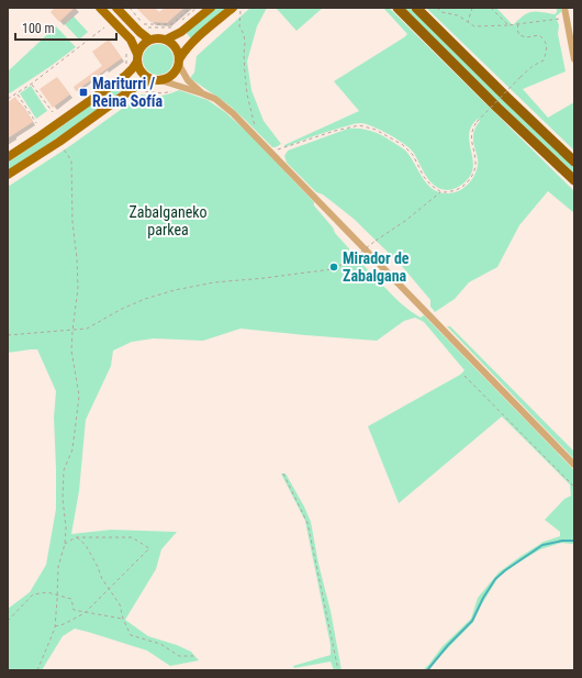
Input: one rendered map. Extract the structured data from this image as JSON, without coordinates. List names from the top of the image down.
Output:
{
  "parks": ["Zabalganeko parkea"],
  "places": {
    "transit": ["Mariturri / Reina Sofía"],
    "other": ["Mirador de Zabalgana"]
  },
  "scale_bar": "100 m"
}
